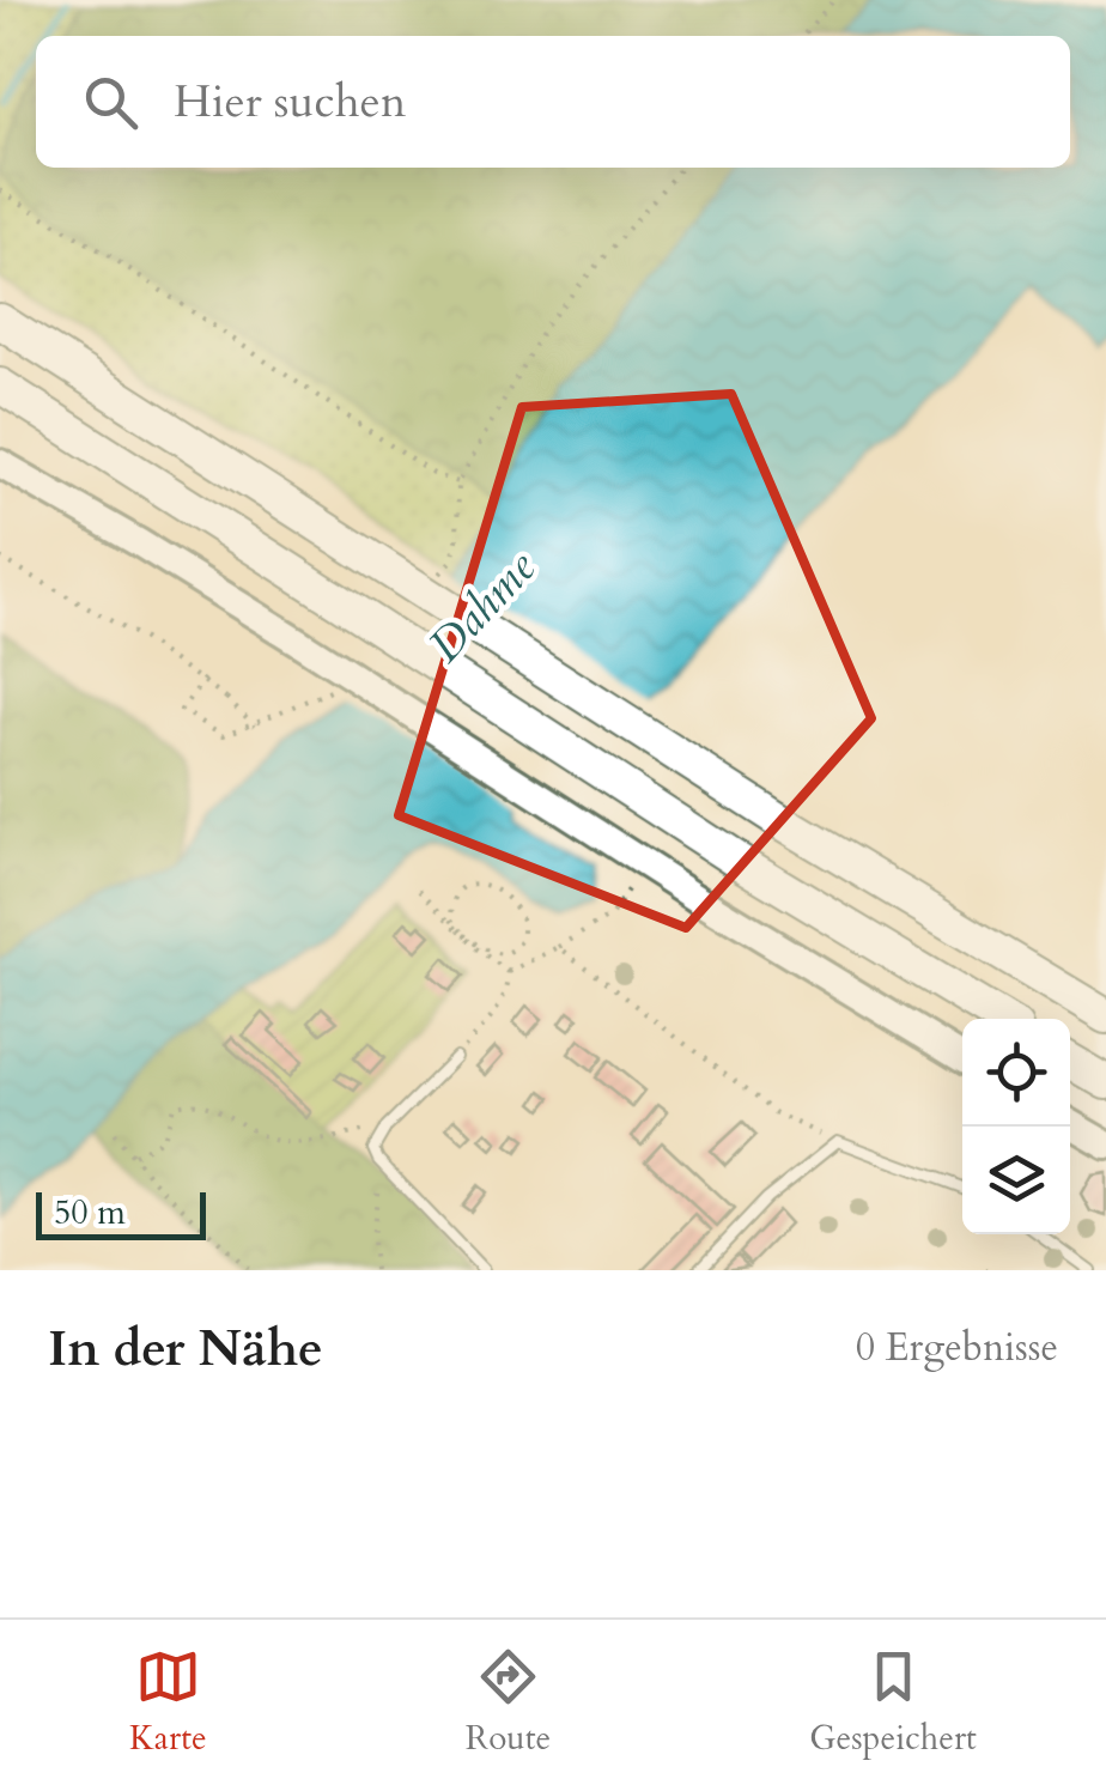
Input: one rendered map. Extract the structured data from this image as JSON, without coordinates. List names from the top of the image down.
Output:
{
  "water": ["Dahme"],
  "scale_bar": "50 m",
  "page": {
    "search": "Hier suchen",
    "scale": "50 m",
    "heading": ["In der Nähe", "0 Ergebnisse"],
    "nav": ["Karte", "Route", "Gespeichert"]
  }
}
